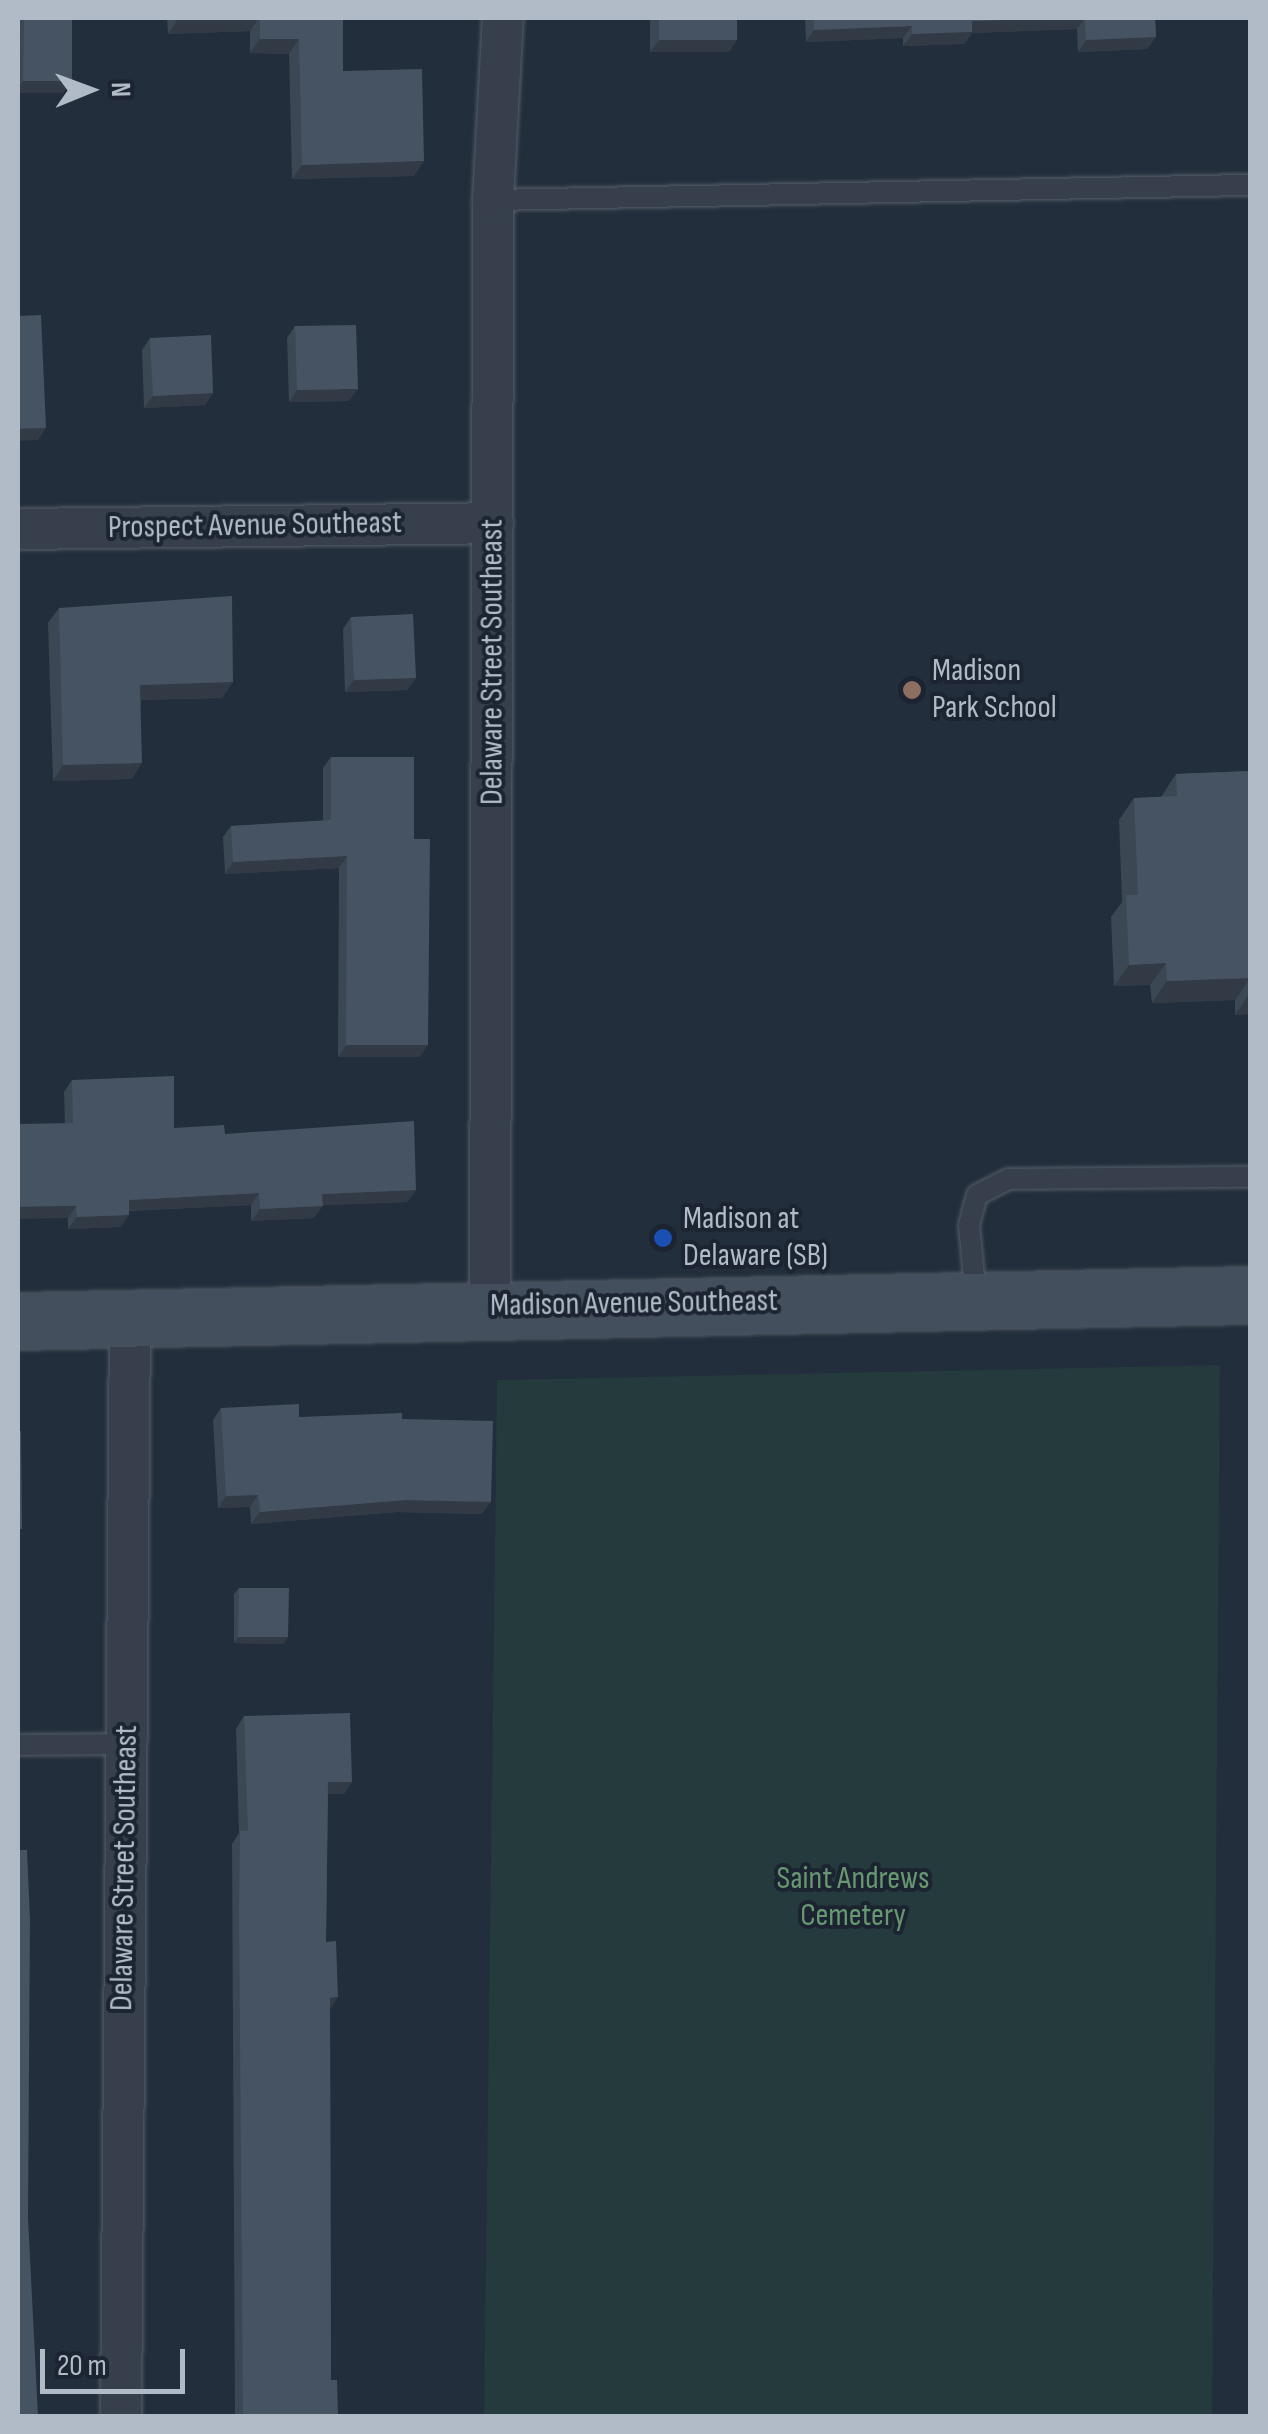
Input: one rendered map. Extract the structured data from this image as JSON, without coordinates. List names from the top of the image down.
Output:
{
  "streets": {
    "street": ["Prospect Avenue Southeast", "Delaware Street Southeast", "Madison Avenue Southeast"]
  },
  "crossings": [
    ["Prospect Avenue Southeast", "Delaware Street Southeast"],
    ["Delaware Street Southeast", "Madison Avenue Southeast"]
  ],
  "parks": ["Saint Andrews Cemetery"],
  "places": ["Madison Park School", "Madison at Delaware (SB)"],
  "scale_bar": "20 m",
  "north": "right"
}
